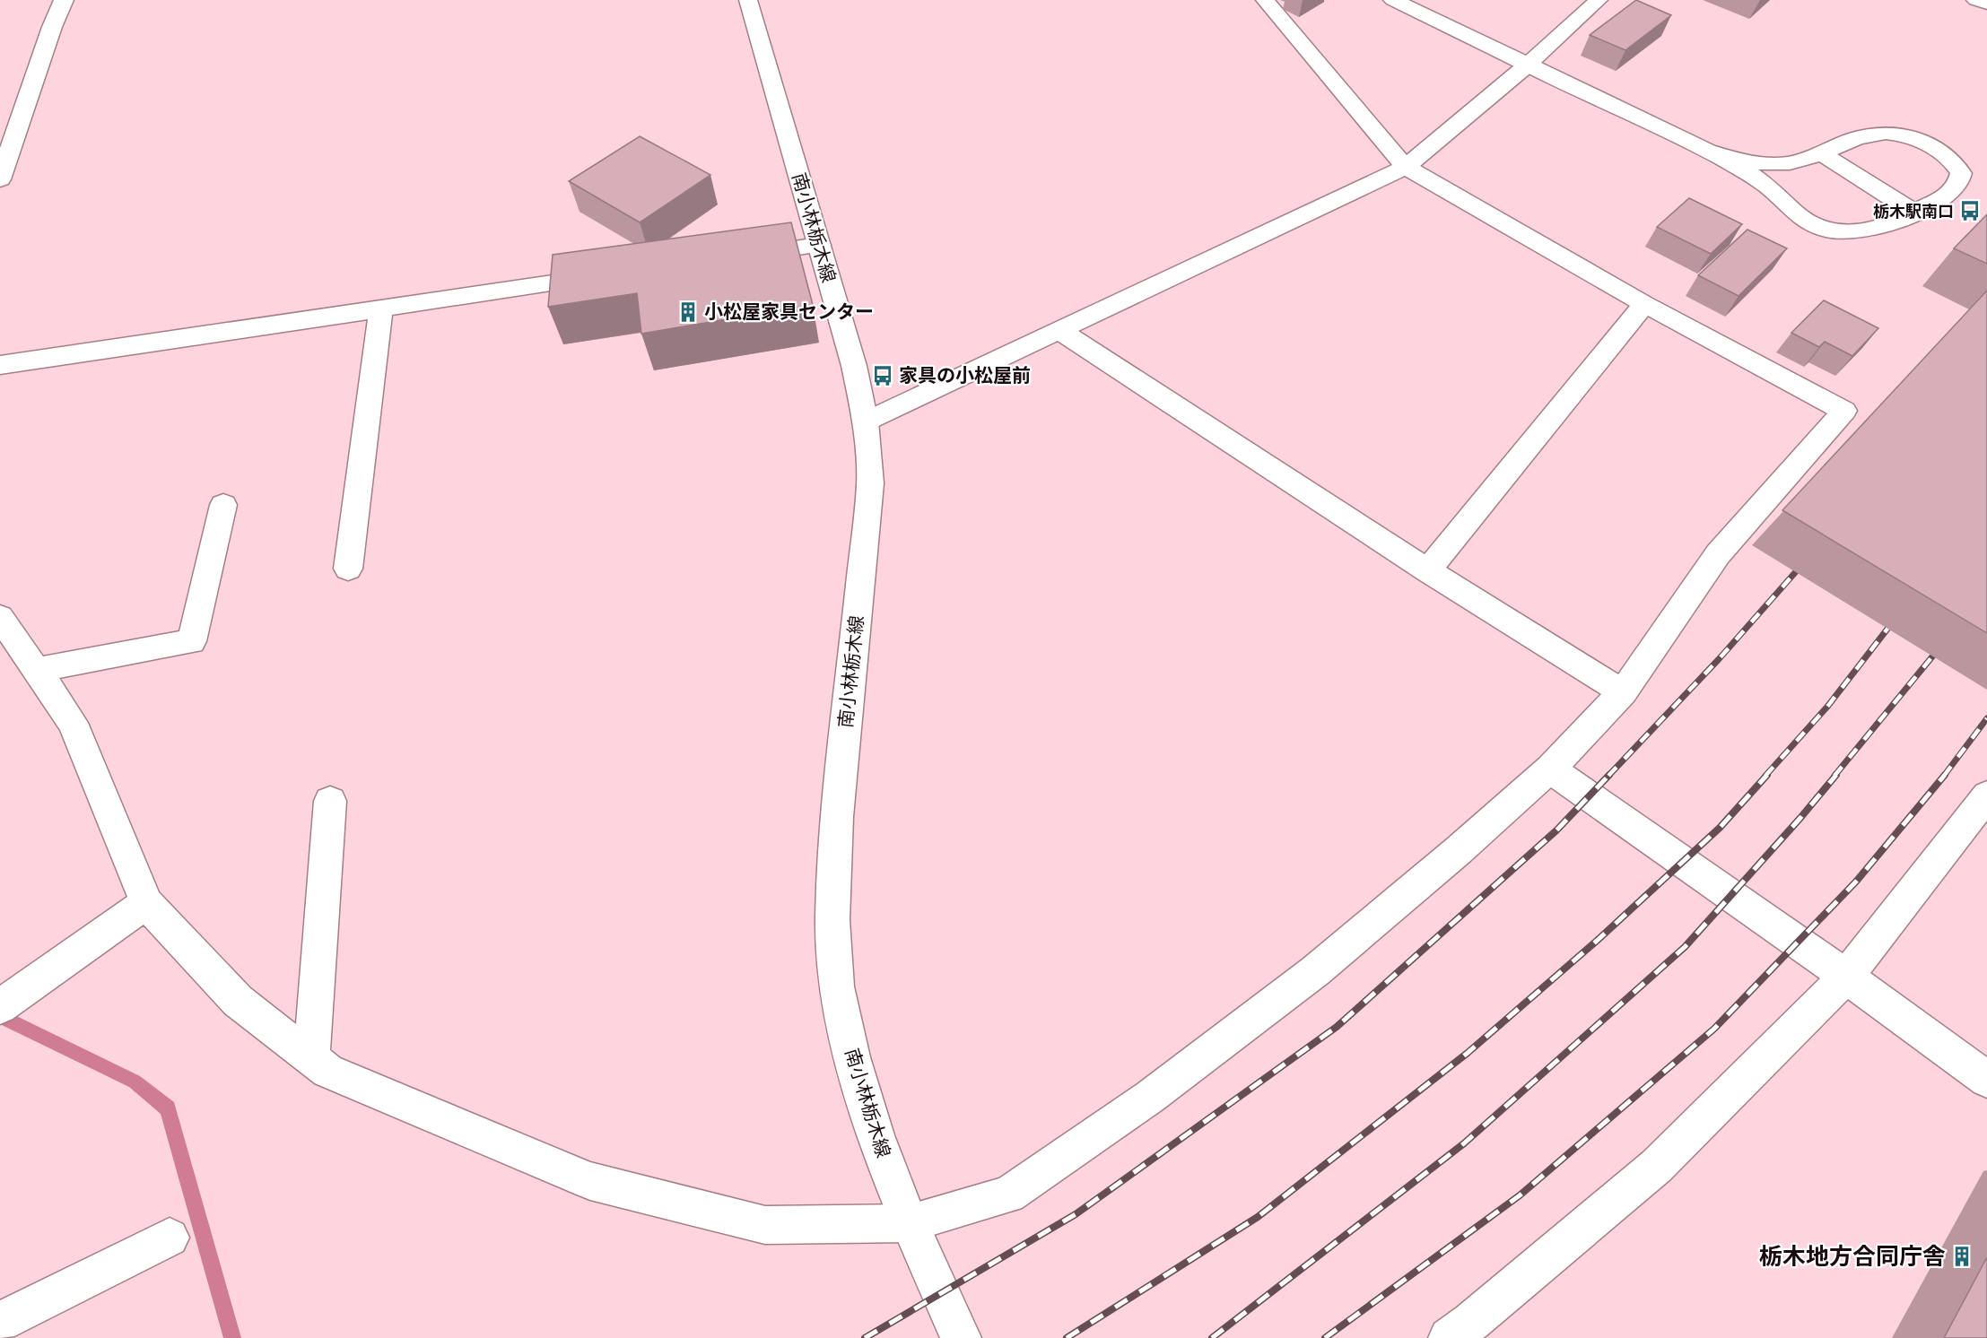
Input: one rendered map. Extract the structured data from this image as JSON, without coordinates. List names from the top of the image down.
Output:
{
  "streets": {
    "street": ["南小林栃木線"]
  },
  "places": {
    "bus stop": ["栃木駅南口", "家具の小松屋前"],
    "building": ["小松屋家具センター", "栃木地方合同庁舎"]
  }
}
